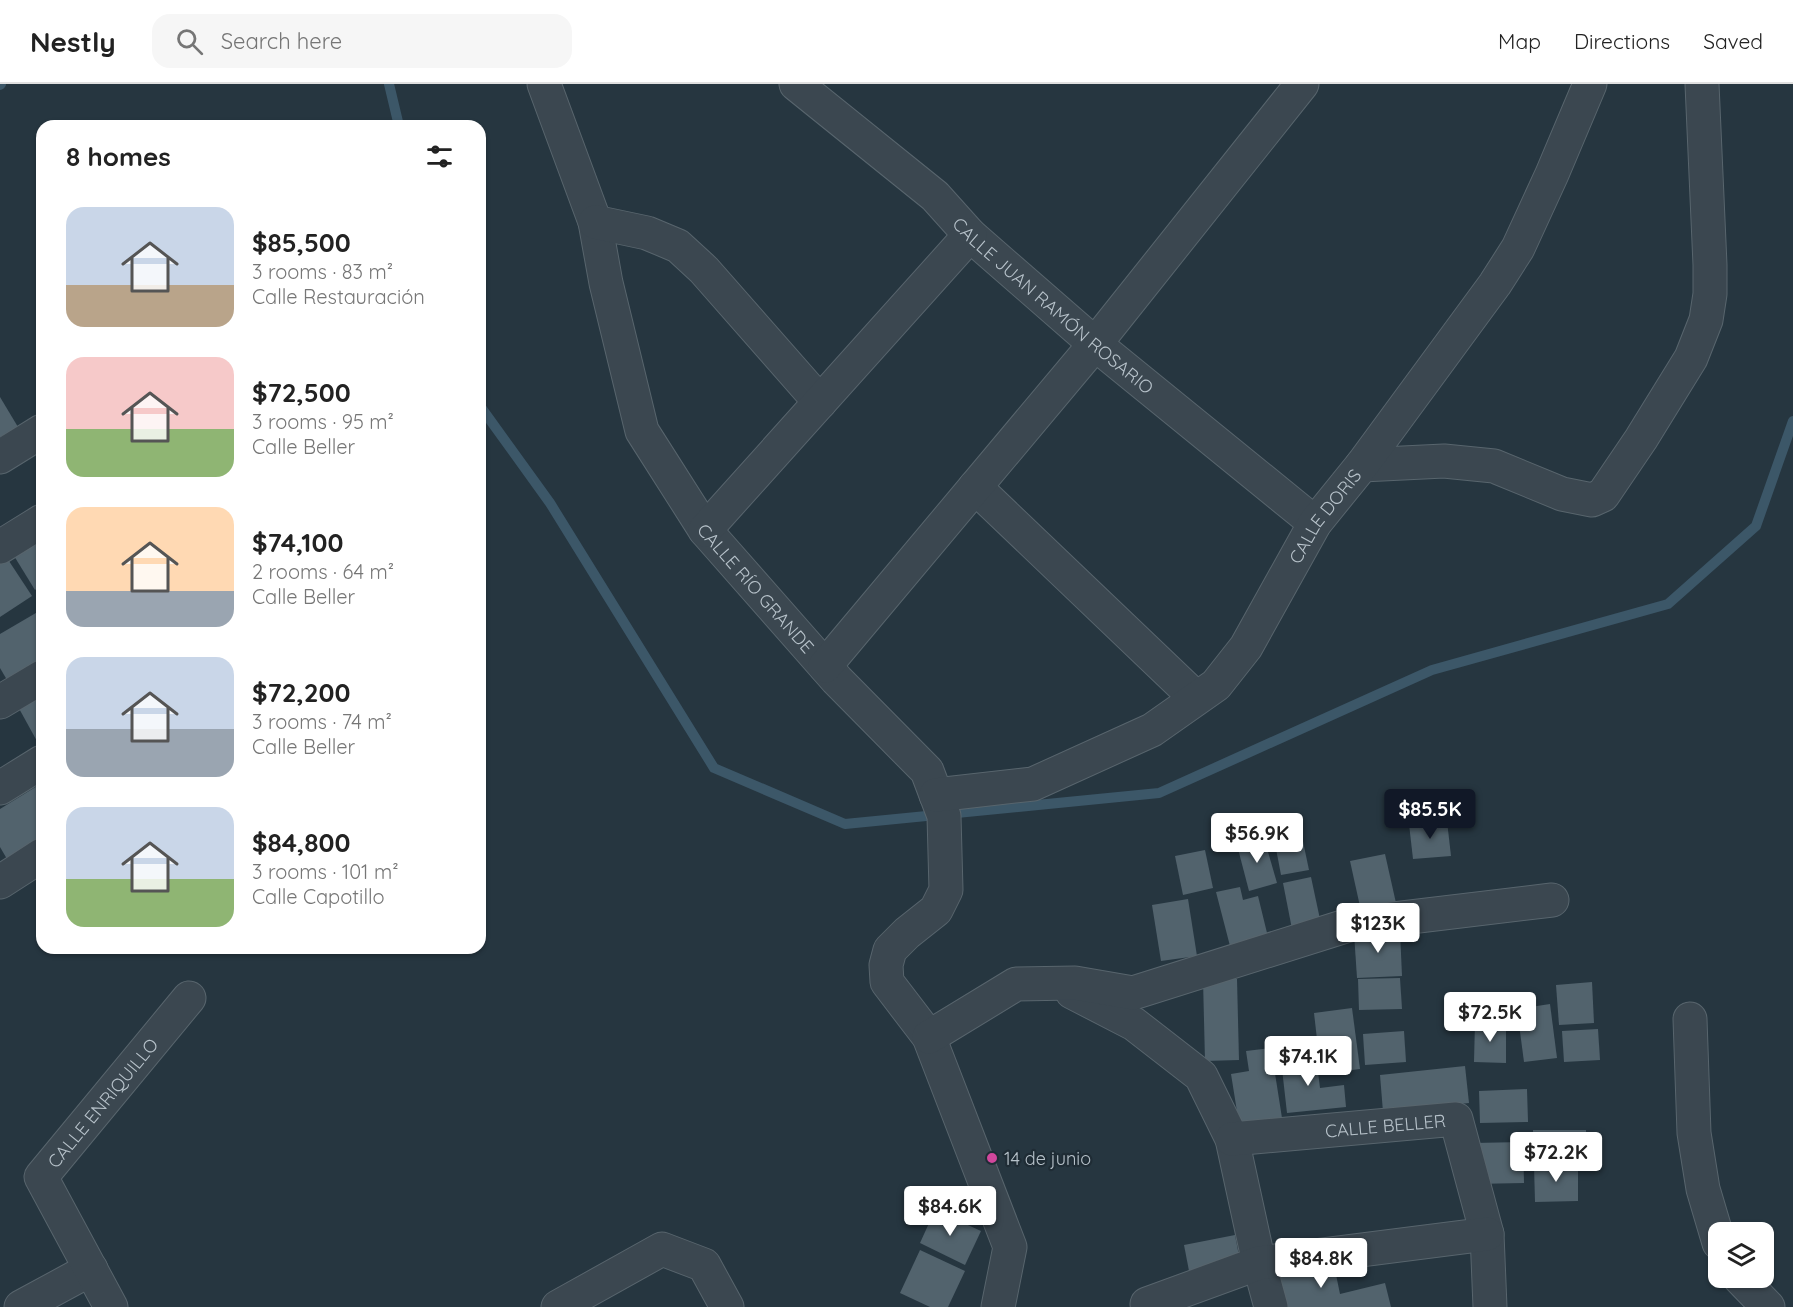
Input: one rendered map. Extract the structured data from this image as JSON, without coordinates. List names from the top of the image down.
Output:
{
  "streets": {
    "street": [
      "CALLE JUAN RAMÓN ROSARIO",
      "CALLE DORIS",
      "CALLE RÍO GRANDE",
      "CALLE ENRIQUILLO",
      "CALLE BELLER"
    ]
  },
  "crossings": [
    ["CALLE JUAN RAMÓN ROSARIO", "CALLE DORIS"],
    ["CALLE DORIS", "CALLE RÍO GRANDE"]
  ],
  "places": ["14 de junio"],
  "page": {
    "header": "Nestly",
    "search": "Search here",
    "nav": ["Map", "Directions", "Saved"],
    "heading": "8 homes",
    "list": [
      {
        "name": "$85,500",
        "note": "3 rooms · 83 m² · Calle Restauración"
      },
      {
        "name": "$72,500",
        "note": "3 rooms · 95 m² · Calle Beller"
      },
      {
        "name": "$74,100",
        "note": "2 rooms · 64 m² · Calle Beller"
      },
      {
        "name": "$72,200",
        "note": "3 rooms · 74 m² · Calle Beller"
      },
      {
        "name": "$84,800",
        "note": "3 rooms · 101 m² · Calle Capotillo"
      }
    ],
    "price": [
      "$85.5K",
      "$56.9K",
      "$123K",
      "$72.5K",
      "$74.1K",
      "$72.2K",
      "$84.6K",
      "$84.8K"
    ]
  }
}
